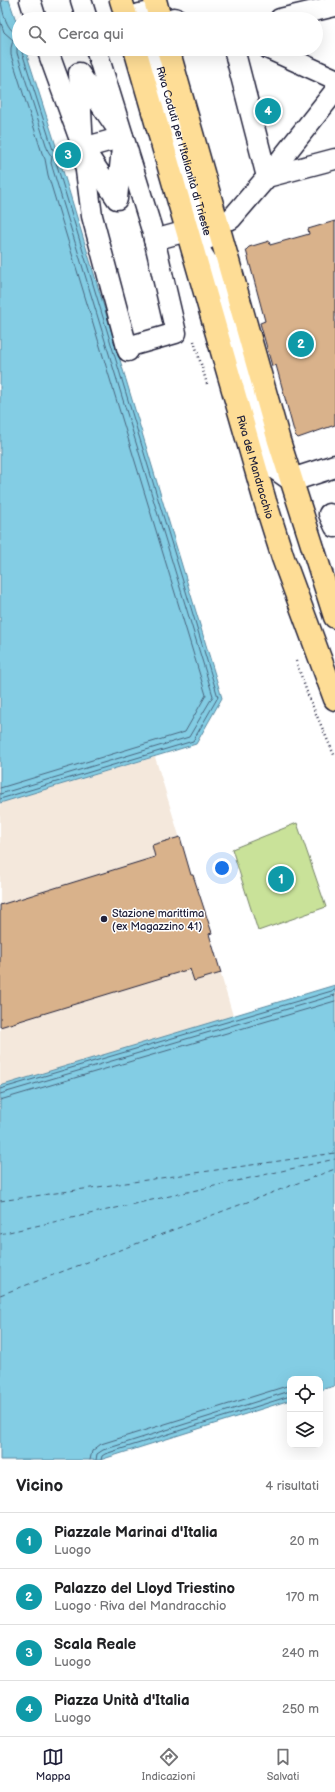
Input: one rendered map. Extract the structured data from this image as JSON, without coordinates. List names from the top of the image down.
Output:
{
  "streets": {
    "main road": ["Riva Caduti per l'Italianità di Trieste", "Riva del Mandracchio"]
  },
  "crossings": [
    ["Riva Caduti per l'Italianità di Trieste", "Riva del Mandracchio"]
  ],
  "places": ["Stazione marittima (ex Magazzino 41)"],
  "page": {
    "search": "Cerca qui",
    "pins": [
      "4",
      "3",
      "2",
      "1"
    ],
    "heading": ["Vicino", "4 risultati"],
    "list": [
      {
        "mark": "1",
        "name": "Piazzale Marinai d'Italia",
        "note": "Luogo",
        "value": "20 m"
      },
      {
        "mark": "2",
        "name": "Palazzo del Lloyd Triestino",
        "note": "Luogo · Riva del Mandracchio",
        "value": "170 m"
      },
      {
        "mark": "3",
        "name": "Scala Reale",
        "note": "Luogo",
        "value": "240 m"
      },
      {
        "mark": "4",
        "name": "Piazza Unità d'Italia",
        "note": "Luogo",
        "value": "250 m"
      }
    ],
    "nav": ["Mappa", "Indicazioni", "Salvati"]
  }
}
